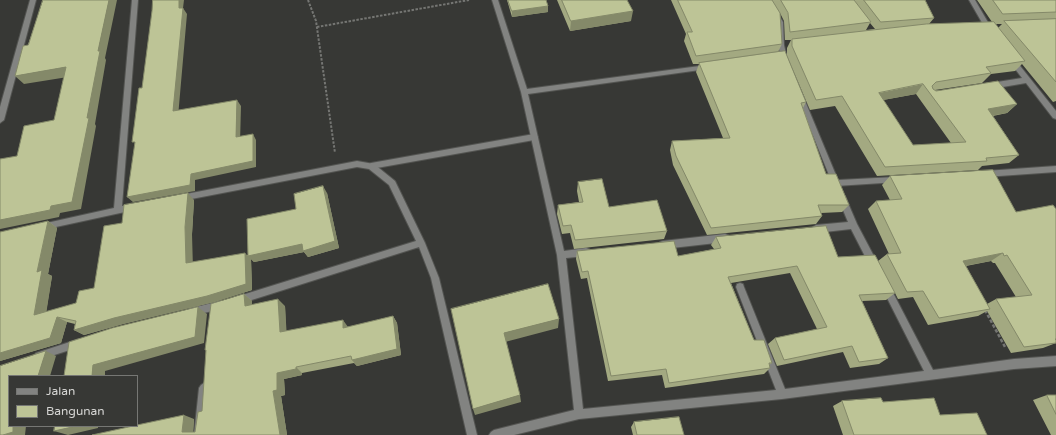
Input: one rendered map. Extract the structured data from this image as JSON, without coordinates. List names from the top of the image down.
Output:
{
  "legend": ["Jalan", "Bangunan"]
}
